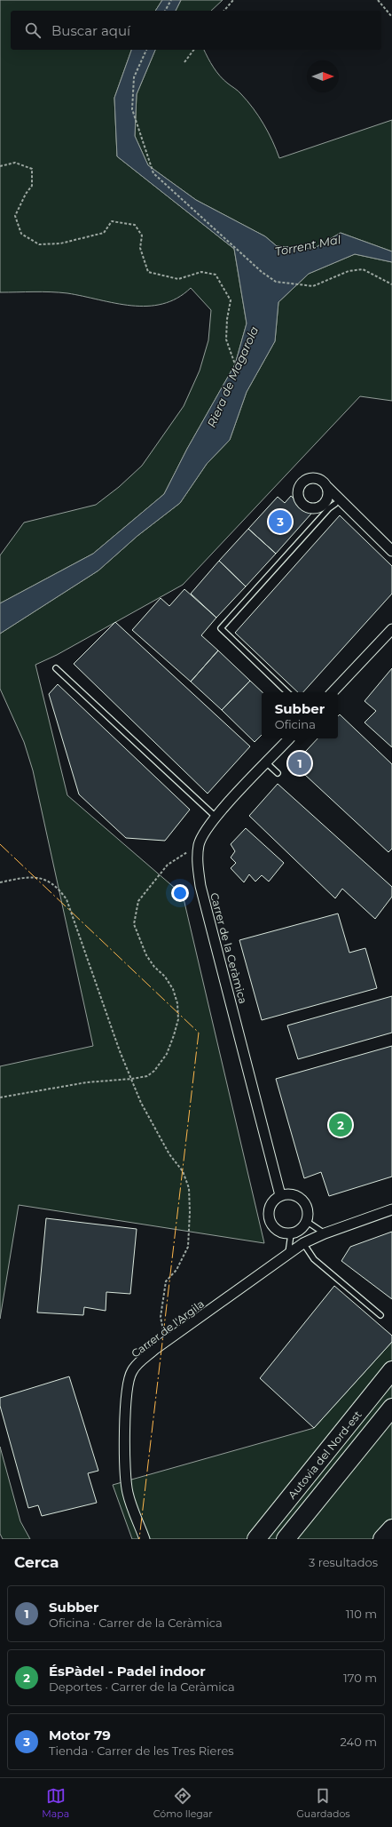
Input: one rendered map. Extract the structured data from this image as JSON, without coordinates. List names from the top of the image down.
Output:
{
  "streets": {
    "highway": ["Autovia del Nord-est"],
    "street": ["Carrer de la Ceràmica", "Carrer de l'Argila"]
  },
  "water": ["Torrent Mal", "Riera de Magarola"],
  "north": "right",
  "page": {
    "search": "Buscar aquí",
    "pins": ["3", "1", "2"],
    "popup": ["Subber", "Oficina"],
    "heading": ["Cerca", "3 resultados"],
    "list": [
      {
        "mark": "1",
        "name": "Subber",
        "note": "Oficina · Carrer de la Ceràmica",
        "value": "110 m"
      },
      {
        "mark": "2",
        "name": "ÉsPàdel - Padel indoor",
        "note": "Deportes · Carrer de la Ceràmica",
        "value": "170 m"
      },
      {
        "mark": "3",
        "name": "Motor 79",
        "note": "Tienda · Carrer de les Tres Rieres",
        "value": "240 m"
      }
    ],
    "nav": ["Mapa", "Cómo llegar", "Guardados"]
  }
}
